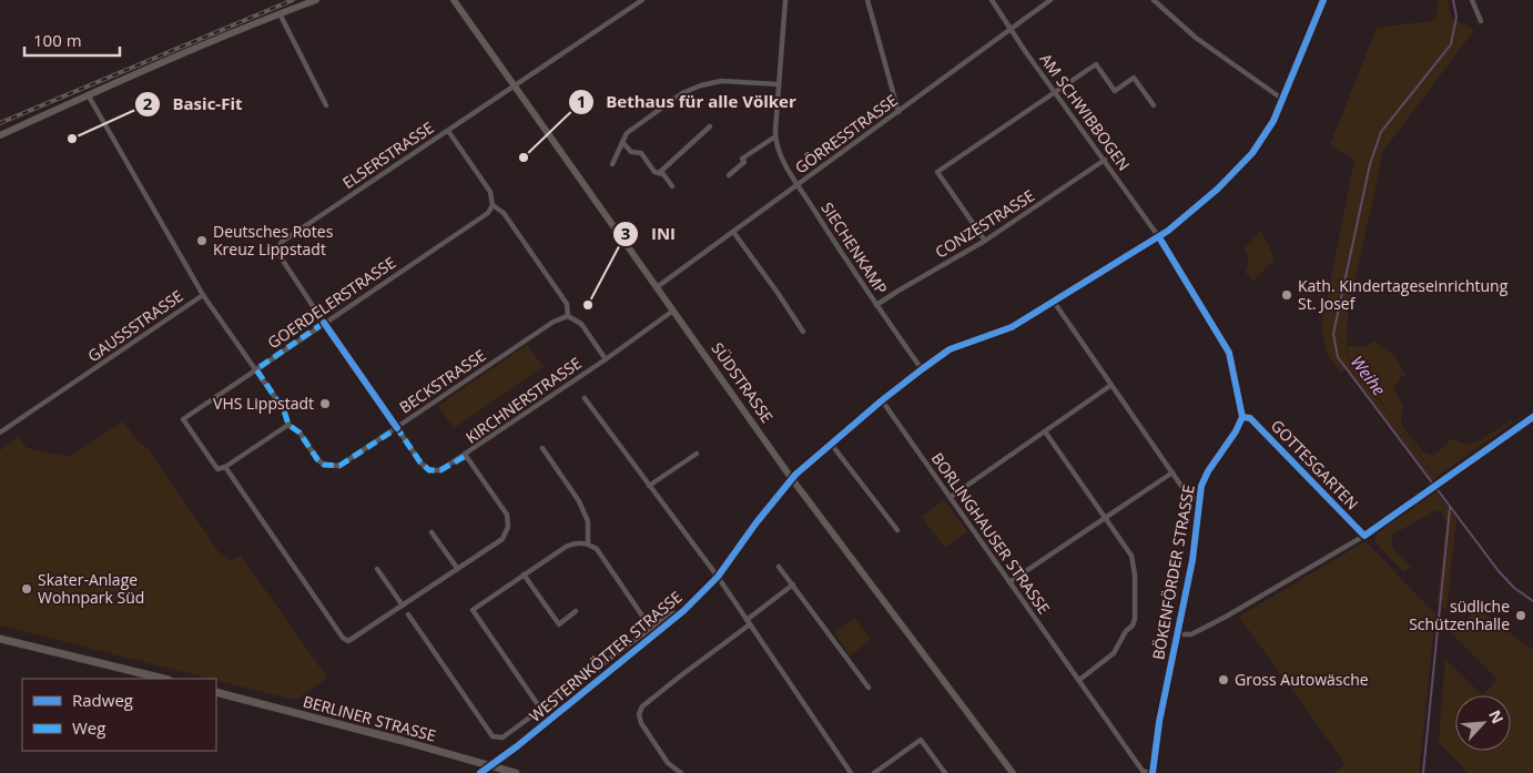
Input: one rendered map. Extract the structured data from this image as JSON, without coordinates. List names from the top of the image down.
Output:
{
  "streets": {
    "main road": ["SÜDSTRASSE", "BERLINER STRASSE"],
    "street": [
      "AM SCHWIBBOGEN",
      "GÖRRESSTRASSE",
      "ELSERSTRASSE",
      "CONZESTRASSE",
      "SIECHENKAMP",
      "GOERDELERSTRASSE",
      "GAUSSSTRASSE",
      "BECKSTRASSE",
      "KIRCHNERSTRASSE",
      "GOTTESGARTEN",
      "BORLINGHAUSER STRASSE",
      "BÖKENFÖRDER STRASSE",
      "WESTERNKÖTTER STRASSE"
    ]
  },
  "crossings": [
    ["AM SCHWIBBOGEN", "GÖRRESSTRASSE"],
    ["AM SCHWIBBOGEN", "CONZESTRASSE"],
    ["AM SCHWIBBOGEN", "WESTERNKÖTTER STRASSE"],
    ["GÖRRESSTRASSE", "SIECHENKAMP"],
    ["GÖRRESSTRASSE", "SÜDSTRASSE"],
    ["ELSERSTRASSE", "GOERDELERSTRASSE"],
    ["ELSERSTRASSE", "SÜDSTRASSE"],
    ["CONZESTRASSE", "SIECHENKAMP"],
    ["SIECHENKAMP", "WESTERNKÖTTER STRASSE"],
    ["BECKSTRASSE", "KIRCHNERSTRASSE"],
    ["SÜDSTRASSE", "KIRCHNERSTRASSE"],
    ["SÜDSTRASSE", "WESTERNKÖTTER STRASSE"],
    ["GOTTESGARTEN", "BÖKENFÖRDER STRASSE"],
    ["BORLINGHAUSER STRASSE", "BÖKENFÖRDER STRASSE"],
    ["BORLINGHAUSER STRASSE", "WESTERNKÖTTER STRASSE"]
  ],
  "water": ["Weihe"],
  "places": [
    "Basic-Fit",
    "Bethaus für alle Völker",
    "Deutsches Rotes Kreuz Lippstadt",
    "Kath. Kindertageseinrichtung St. Josef",
    "INI",
    "VHS Lippstadt",
    "Skater-Anlage Wohnpark Süd",
    "südliche Schützenhalle",
    "Gross Autowäsche"
  ],
  "legend": ["Radweg", "Weg"],
  "scale_bar": "100 m",
  "north": "top right"
}
